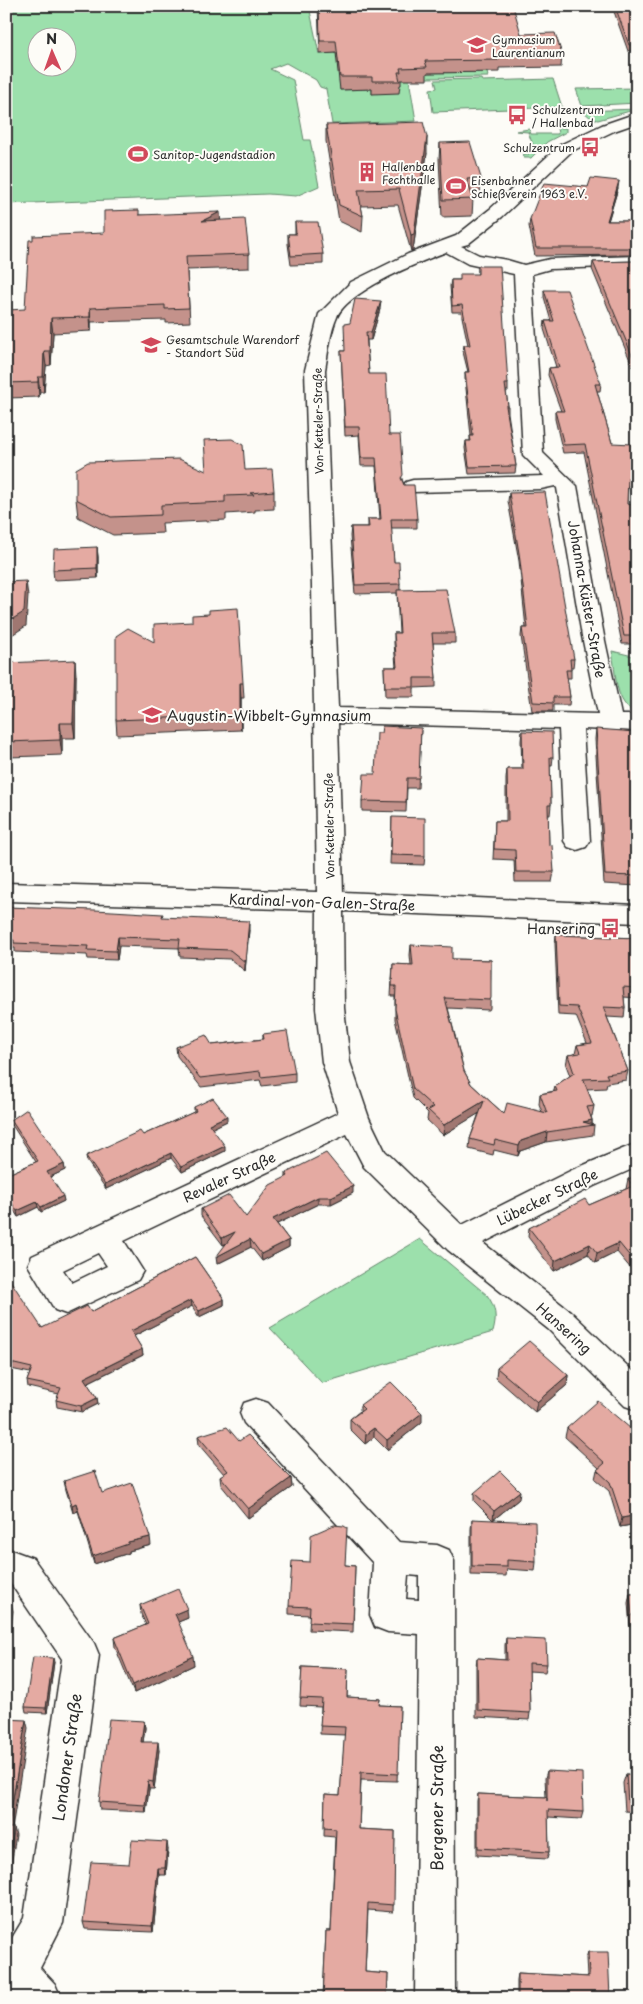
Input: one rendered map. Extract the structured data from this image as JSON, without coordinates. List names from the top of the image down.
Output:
{
  "streets": {
    "street": [
      "Von-Ketteler-Straße",
      "Johanna-Küster-Straße",
      "Kardinal-von-Galen-Straße",
      "Revaler Straße",
      "Lübecker Straße",
      "Hansering",
      "Londoner Straße",
      "Bergener Straße"
    ]
  },
  "crossings": [
    ["Von-Ketteler-Straße", "Kardinal-von-Galen-Straße"],
    ["Von-Ketteler-Straße", "Hansering"],
    ["Kardinal-von-Galen-Straße", "Hansering"],
    ["Revaler Straße", "Hansering"],
    ["Lübecker Straße", "Hansering"]
  ],
  "places": {
    "school or university": ["Gymnasium Laurentianum", "Gesamtschule Warendorf - Standort Süd", "Augustin-Wibbelt-Gymnasium"],
    "bus stop": ["Schulzentrum / Hallenbad", "Schulzentrum", "Hansering"],
    "sports": ["Sanitop-Jugendstadion", "Eisenbahner Schießverein 1963 e.V."],
    "building": ["Hallenbad Fechthalle"]
  },
  "north": "top"
}
